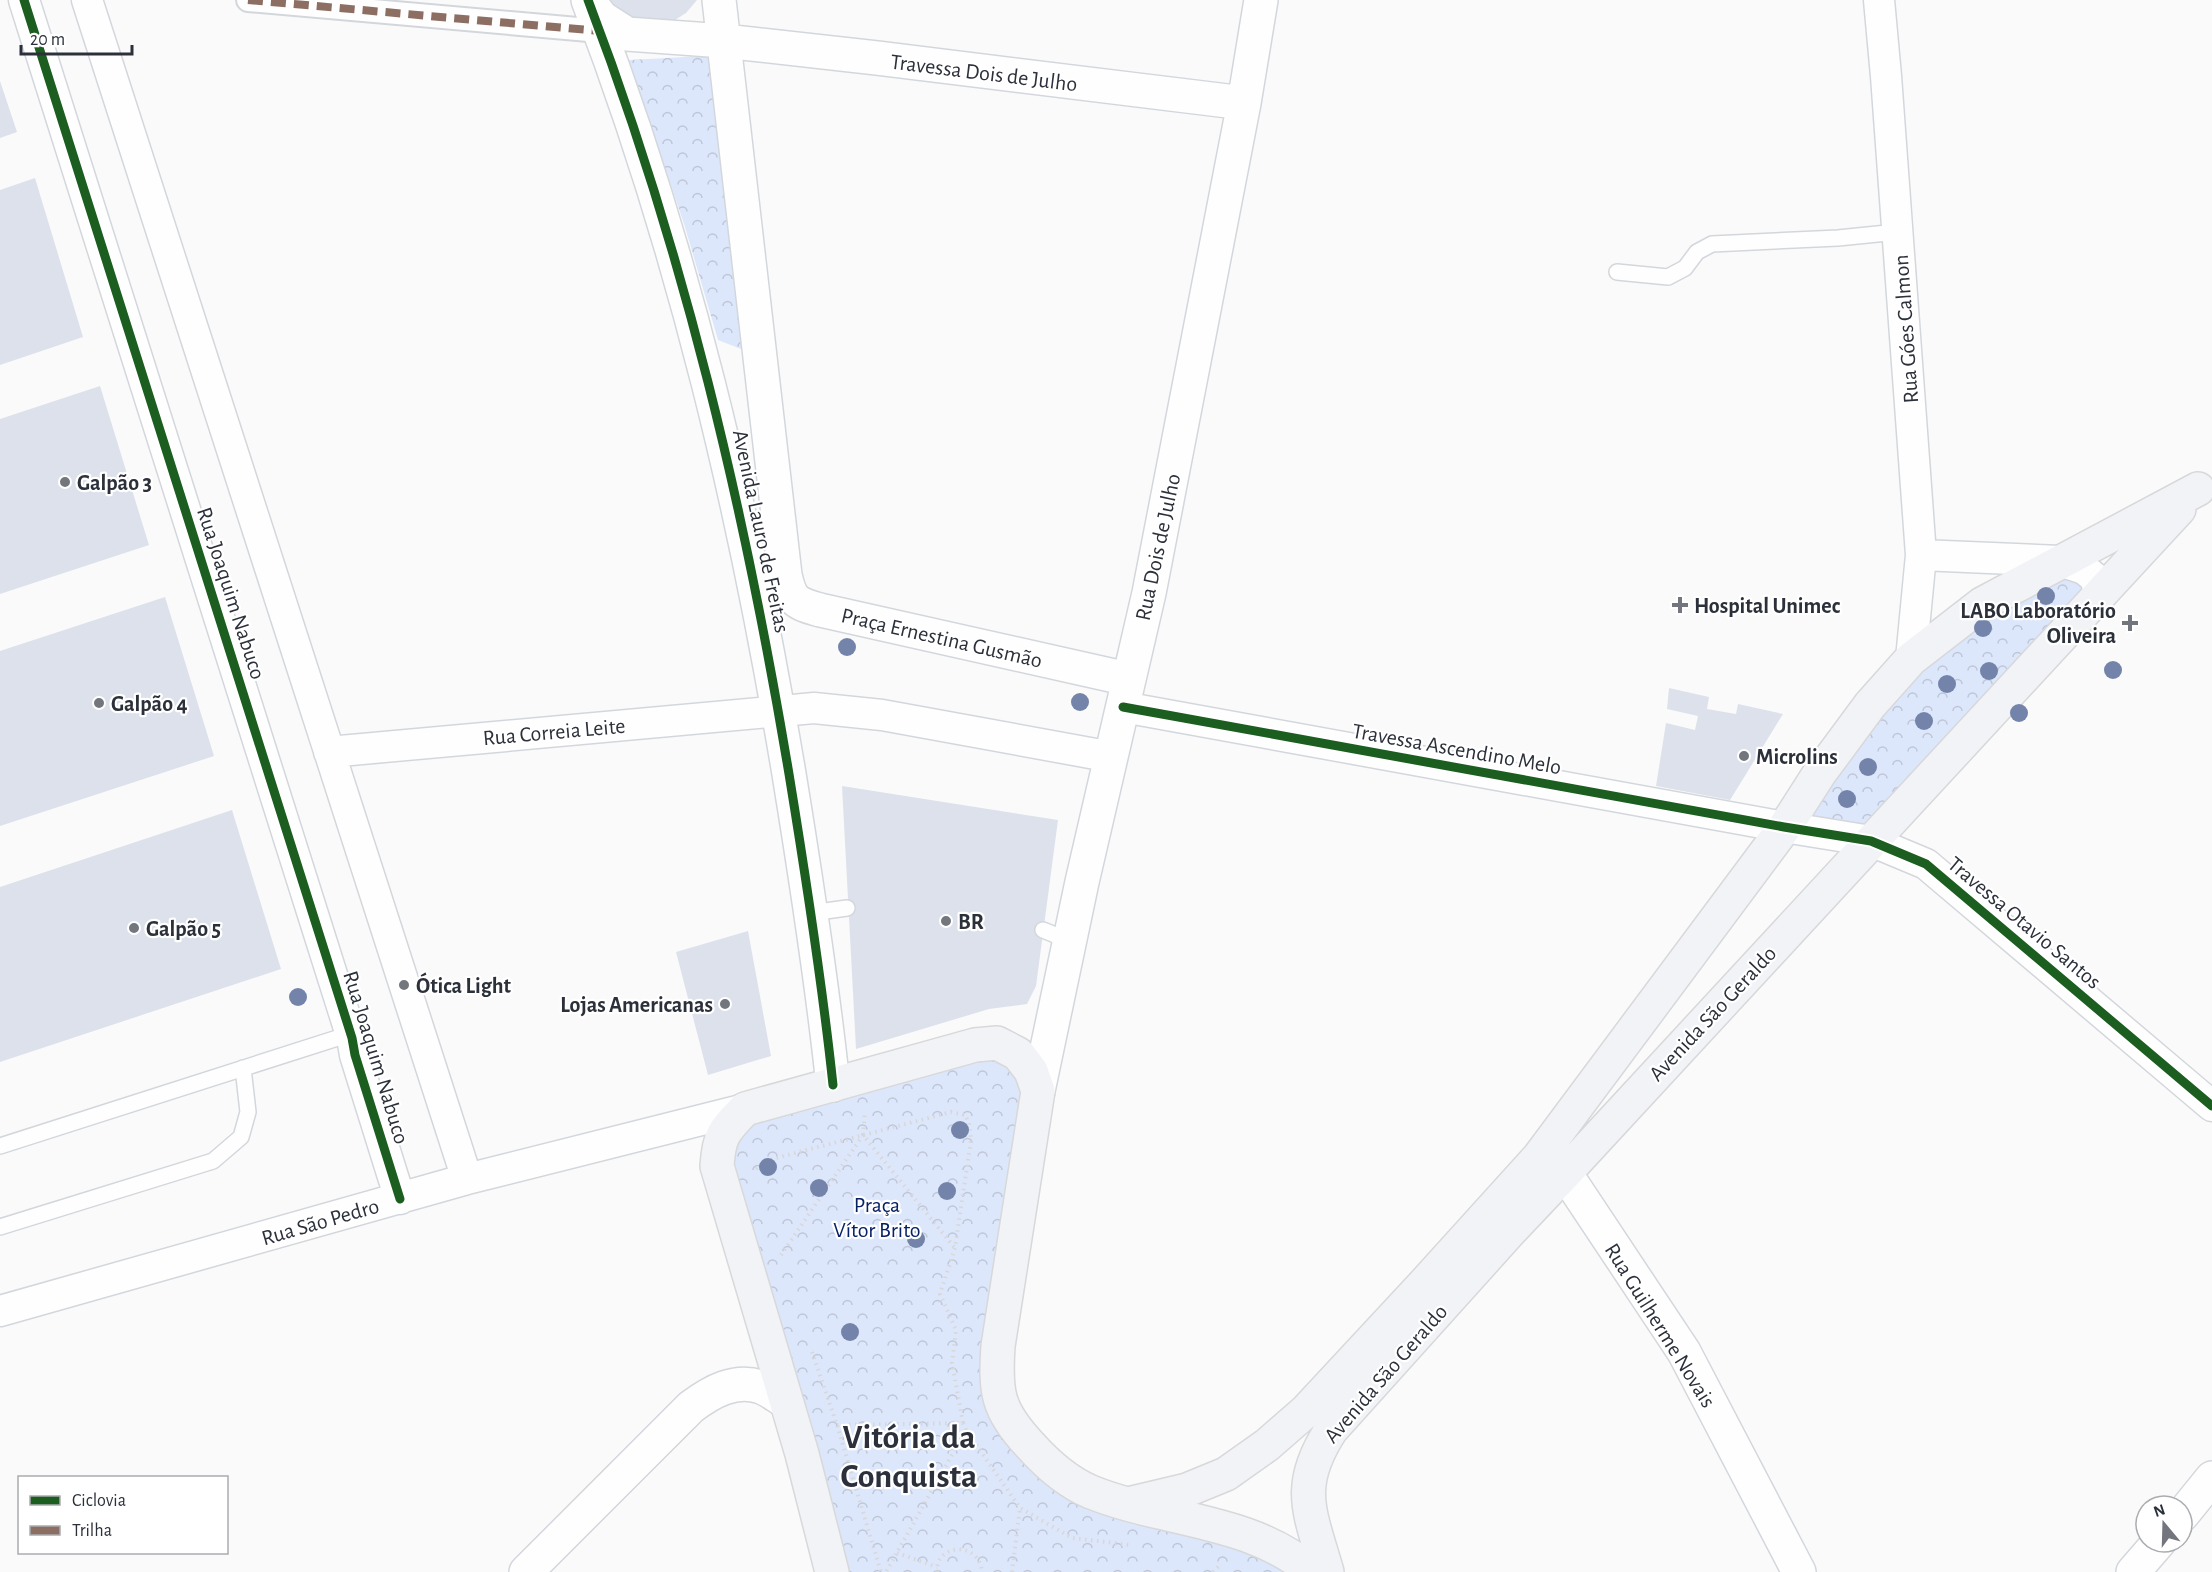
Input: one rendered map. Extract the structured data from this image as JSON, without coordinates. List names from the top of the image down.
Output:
{
  "streets": {
    "main road": ["Avenida São Geraldo"],
    "street": [
      "Travessa Dois de Julho",
      "Rua Góes Calmon",
      "Avenida Lauro de Freitas",
      "Rua Dois de Julho",
      "Rua Joaquim Nabuco",
      "Praça Ernestina Gusmão",
      "Rua Correia Leite",
      "Travessa Ascendino Melo",
      "Travessa Otavio Santos",
      "Rua São Pedro",
      "Rua Guilherme Novais"
    ]
  },
  "crossings": [
    ["Travessa Dois de Julho", "Avenida Lauro de Freitas"],
    ["Travessa Dois de Julho", "Rua Dois de Julho"],
    ["Rua Góes Calmon", "Avenida São Geraldo"],
    ["Avenida Lauro de Freitas", "Praça Ernestina Gusmão"],
    ["Avenida Lauro de Freitas", "Rua Correia Leite"],
    ["Rua Dois de Julho", "Praça Ernestina Gusmão"],
    ["Rua Dois de Julho", "Travessa Ascendino Melo"],
    ["Rua Joaquim Nabuco", "Rua Correia Leite"],
    ["Rua Joaquim Nabuco", "Rua São Pedro"],
    ["Praça Ernestina Gusmão", "Travessa Ascendino Melo"],
    ["Travessa Ascendino Melo", "Travessa Otavio Santos"],
    ["Travessa Ascendino Melo", "Avenida São Geraldo"],
    ["Travessa Otavio Santos", "Avenida São Geraldo"],
    ["Avenida São Geraldo", "Rua Guilherme Novais"]
  ],
  "districts": ["Vitória da Conquista"],
  "parks": ["Praça Vítor Brito"],
  "places": {
    "other": [
      "Galpão 3",
      "Galpão 4",
      "Microlins",
      "BR",
      "Galpão 5",
      "Ótica Light",
      "Lojas Americanas"
    ],
    "health": ["Hospital Unimec", "LABO Laboratório Oliveira"]
  },
  "legend": ["Ciclovia", "Trilha"],
  "scale_bar": "20 m",
  "north": "top"
}
